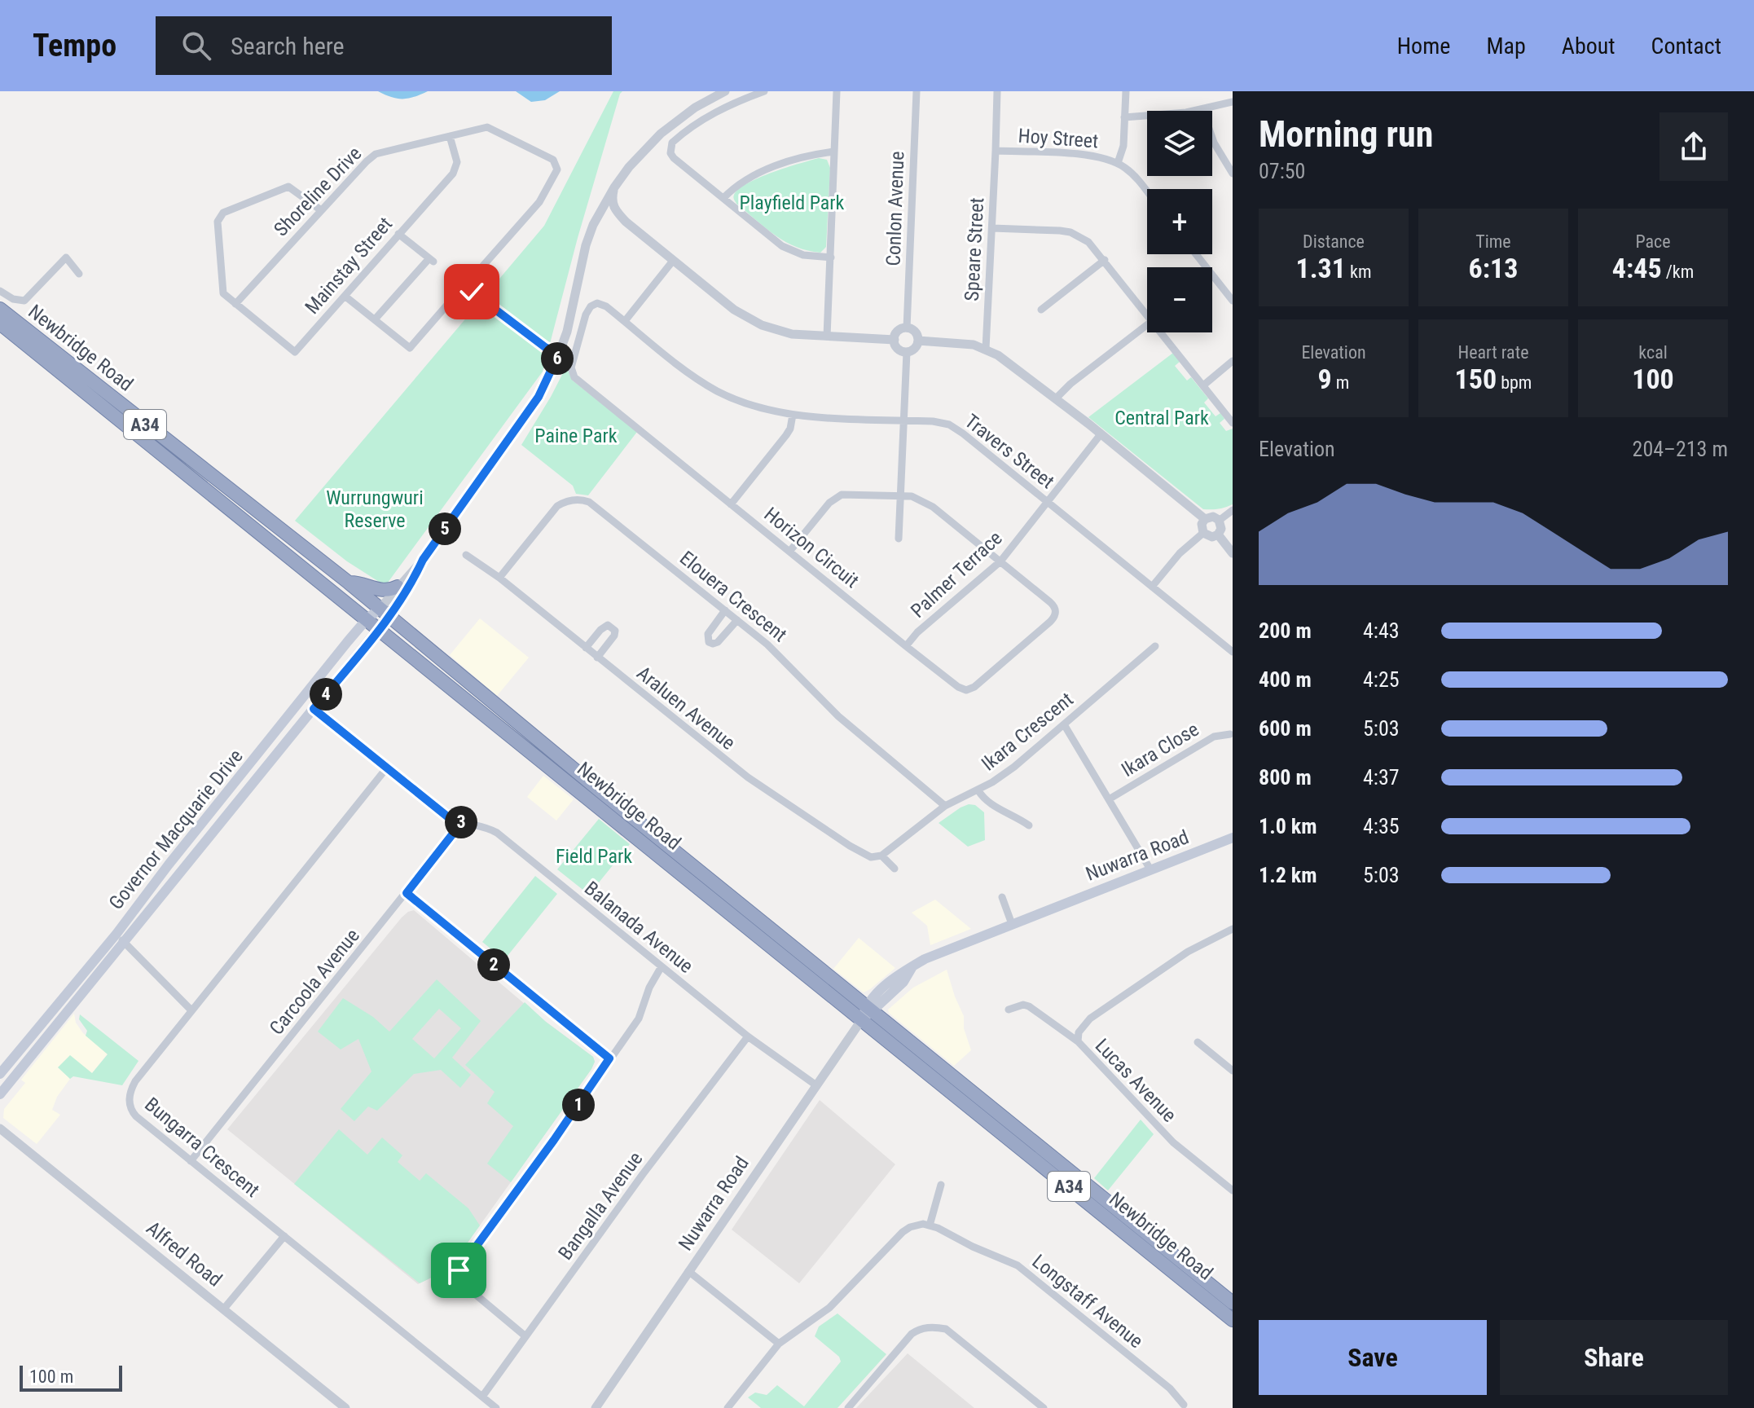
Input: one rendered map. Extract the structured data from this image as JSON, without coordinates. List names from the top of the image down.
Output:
{
  "streets": {
    "highway": ["Newbridge Road", "A34"],
    "main road": ["Governor Macquarie Drive", "Nuwarra Road"],
    "street": [
      "Hoy Street",
      "Shoreline Drive",
      "Conlon Avenue",
      "Speare Street",
      "Mainstay Street",
      "Travers Street",
      "Horizon Circuit",
      "Palmer Terrace",
      "Elouera Crescent",
      "Araluen Avenue",
      "Ikara Crescent",
      "Ikara Close",
      "Balanada Avenue",
      "Carcoola Avenue",
      "Lucas Avenue",
      "Bungarra Crescent",
      "Bangalla Avenue",
      "Alfred Road",
      "Longstaff Avenue"
    ]
  },
  "crossings": [
    ["Hoy Street", "Speare Street"],
    ["Shoreline Drive", "Mainstay Street"],
    ["Newbridge Road", "Governor Macquarie Drive"],
    ["Newbridge Road", "Nuwarra Road"],
    ["Travers Street", "Horizon Circuit"],
    ["Travers Street", "Palmer Terrace"],
    ["Horizon Circuit", "Palmer Terrace"],
    ["Elouera Crescent", "Araluen Avenue"],
    ["Elouera Crescent", "Ikara Crescent"],
    ["Araluen Avenue", "Ikara Crescent"],
    ["Governor Macquarie Drive", "Balanada Avenue"],
    ["Nuwarra Road", "Balanada Avenue"],
    ["Balanada Avenue", "Carcoola Avenue"],
    ["Balanada Avenue", "Bungarra Crescent"],
    ["Balanada Avenue", "Bangalla Avenue"],
    ["Carcoola Avenue", "Bungarra Crescent"],
    ["Bungarra Crescent", "Bangalla Avenue"]
  ],
  "parks": [
    "Playfield Park",
    "Central Park",
    "Paine Park",
    "Wurrungwuri Reserve",
    "Field Park"
  ],
  "scale_bar": "100 m",
  "page": {
    "header": "Tempo",
    "search": "Search here",
    "nav": [
      "Home",
      "Map",
      "About",
      "Contact"
    ],
    "heading": ["Morning run", "07:50"],
    "map_buttons": ["+", "−"],
    "stats": [
      ["Distance", "1.31 km"],
      ["Time", "6:13"],
      ["Pace", "4:45 /km"],
      ["Elevation", "9 m"],
      ["Heart rate", "150 bpm"],
      ["kcal", "100"]
    ],
    "pins": [
      "6",
      "5",
      "4",
      "3",
      "2",
      "1"
    ],
    "chart": ["Elevation", "204–213 m"],
    "list": [
      {
        "name": "200 m",
        "note": "4:43"
      },
      {
        "name": "400 m",
        "note": "4:25"
      },
      {
        "name": "600 m",
        "note": "5:03"
      },
      {
        "name": "800 m",
        "note": "4:37"
      },
      {
        "name": "1.0 km",
        "note": "4:35"
      },
      {
        "name": "1.2 km",
        "note": "5:03"
      }
    ],
    "buttons": ["Save", "Share"],
    "scale": "100 m"
  }
}
